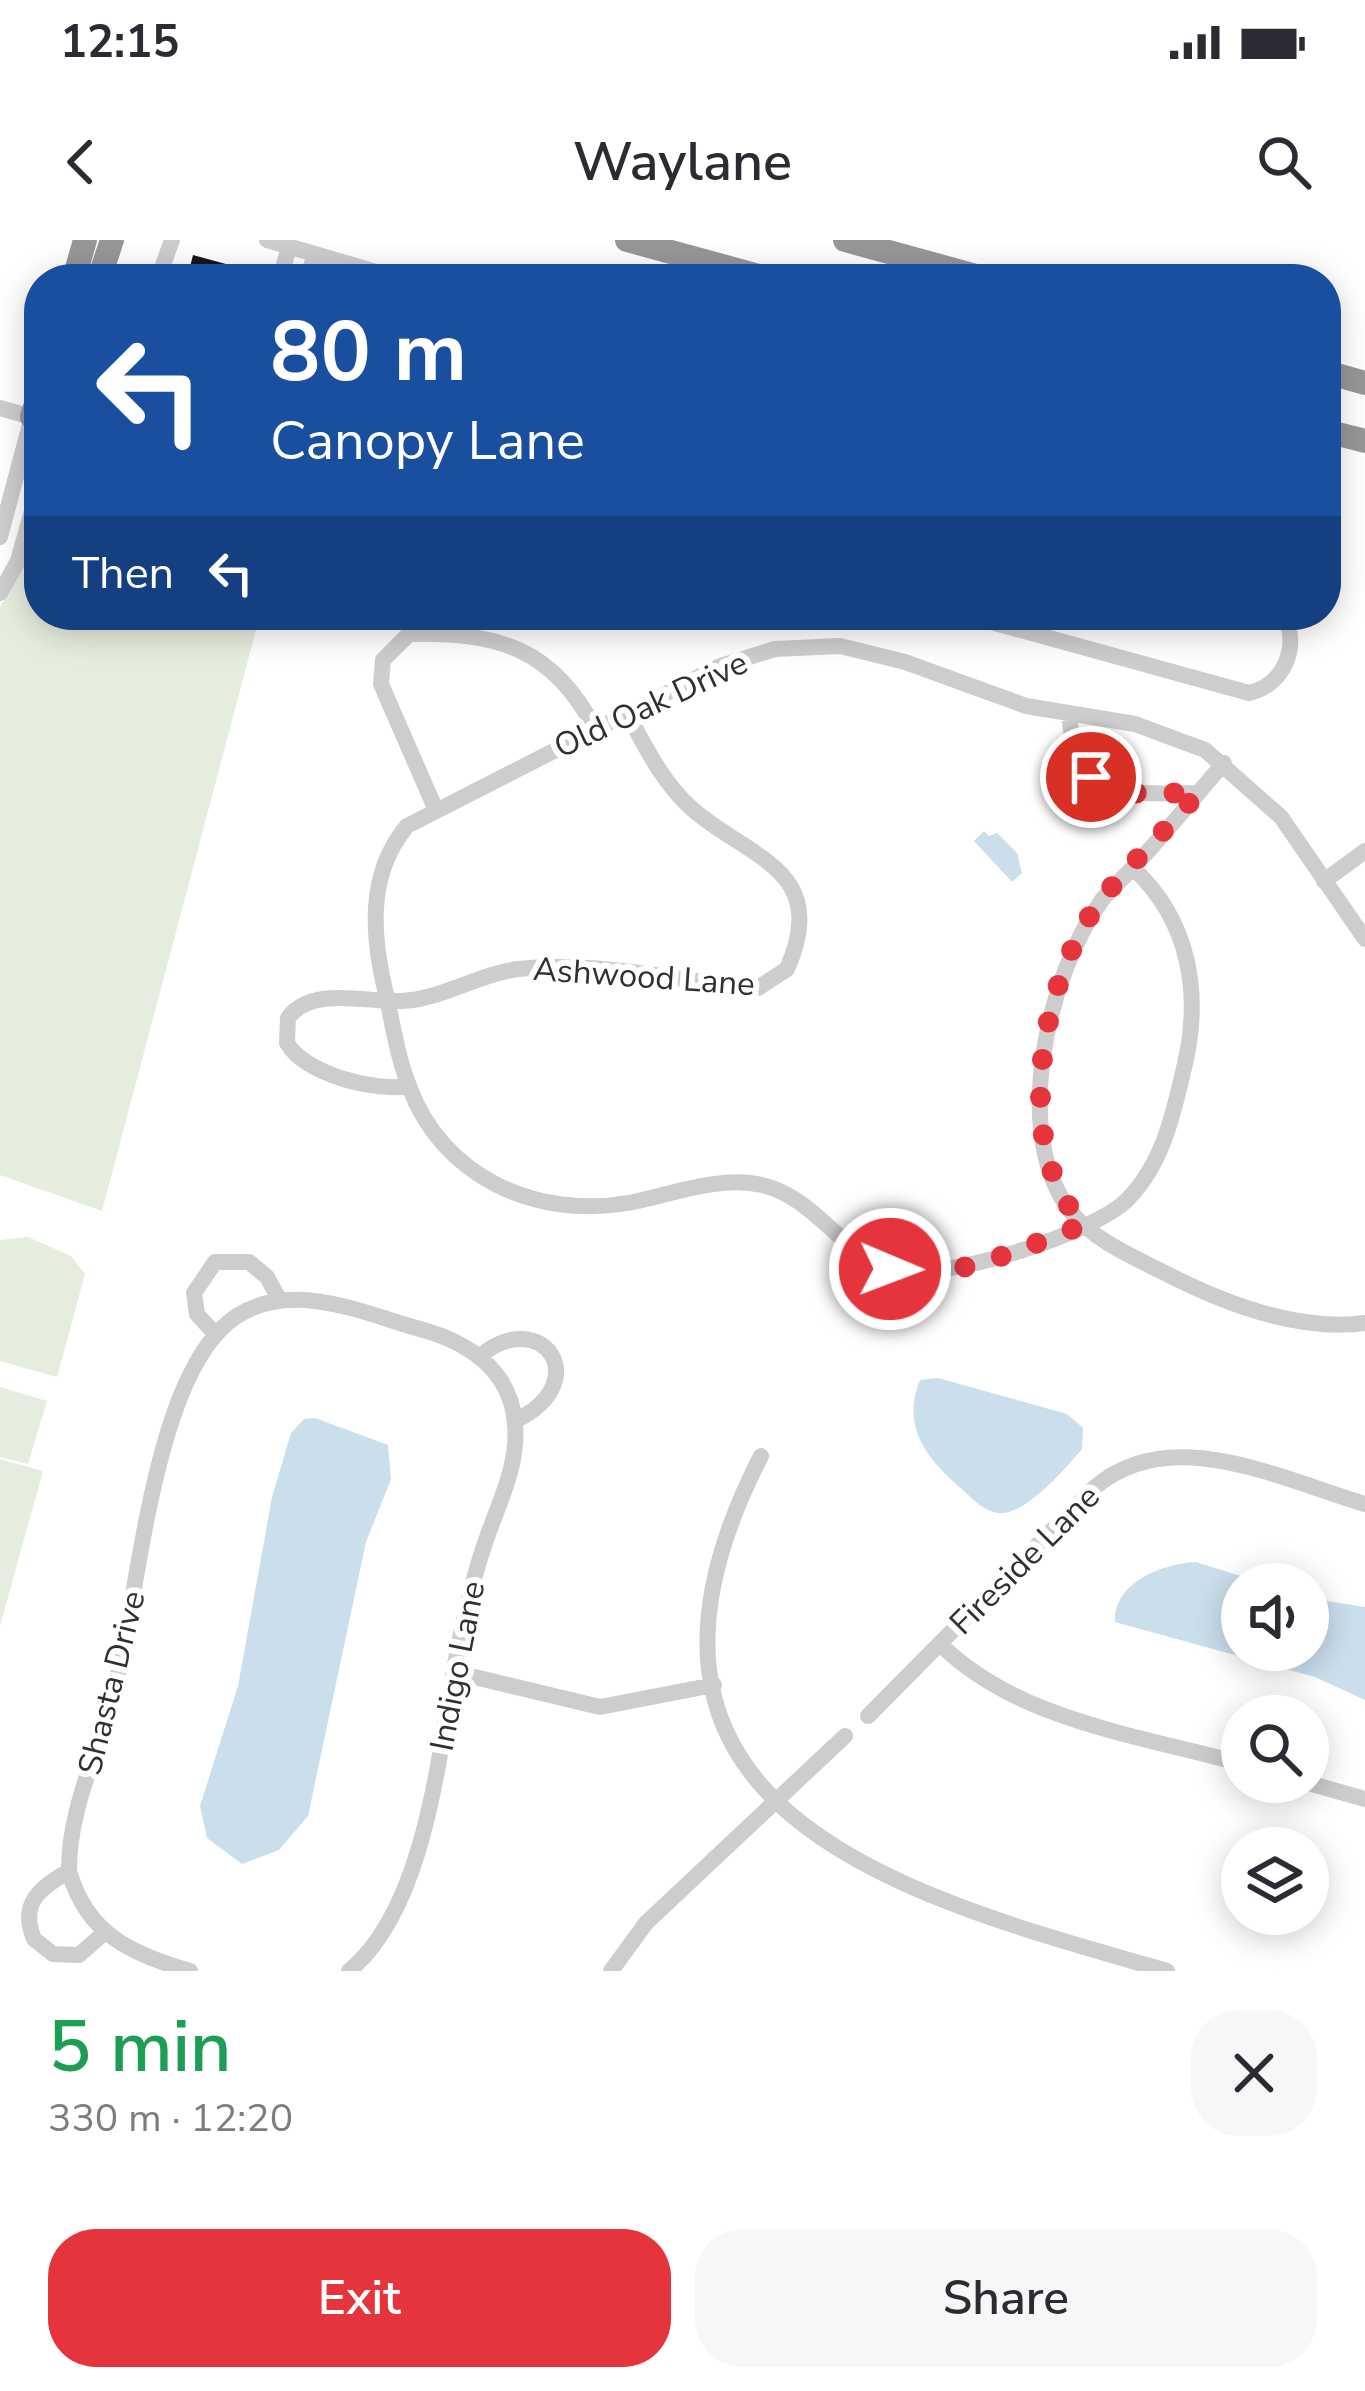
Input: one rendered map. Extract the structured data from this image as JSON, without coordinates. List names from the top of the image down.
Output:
{
  "streets": {
    "street": [
      "Old Oak Drive",
      "Ashwood Lane",
      "Fireside Lane",
      "Indigo Lane",
      "Shasta Drive"
    ]
  },
  "crossings": [
    ["Old Oak Drive", "Ashwood Lane"]
  ],
  "page": {
    "status": "12:15",
    "header": "Waylane",
    "turn": ["80 m", "Canopy Lane"],
    "then": "Then",
    "heading": ["5 min", "330 m · 12:20"],
    "buttons": ["Exit", "Share"]
  }
}
